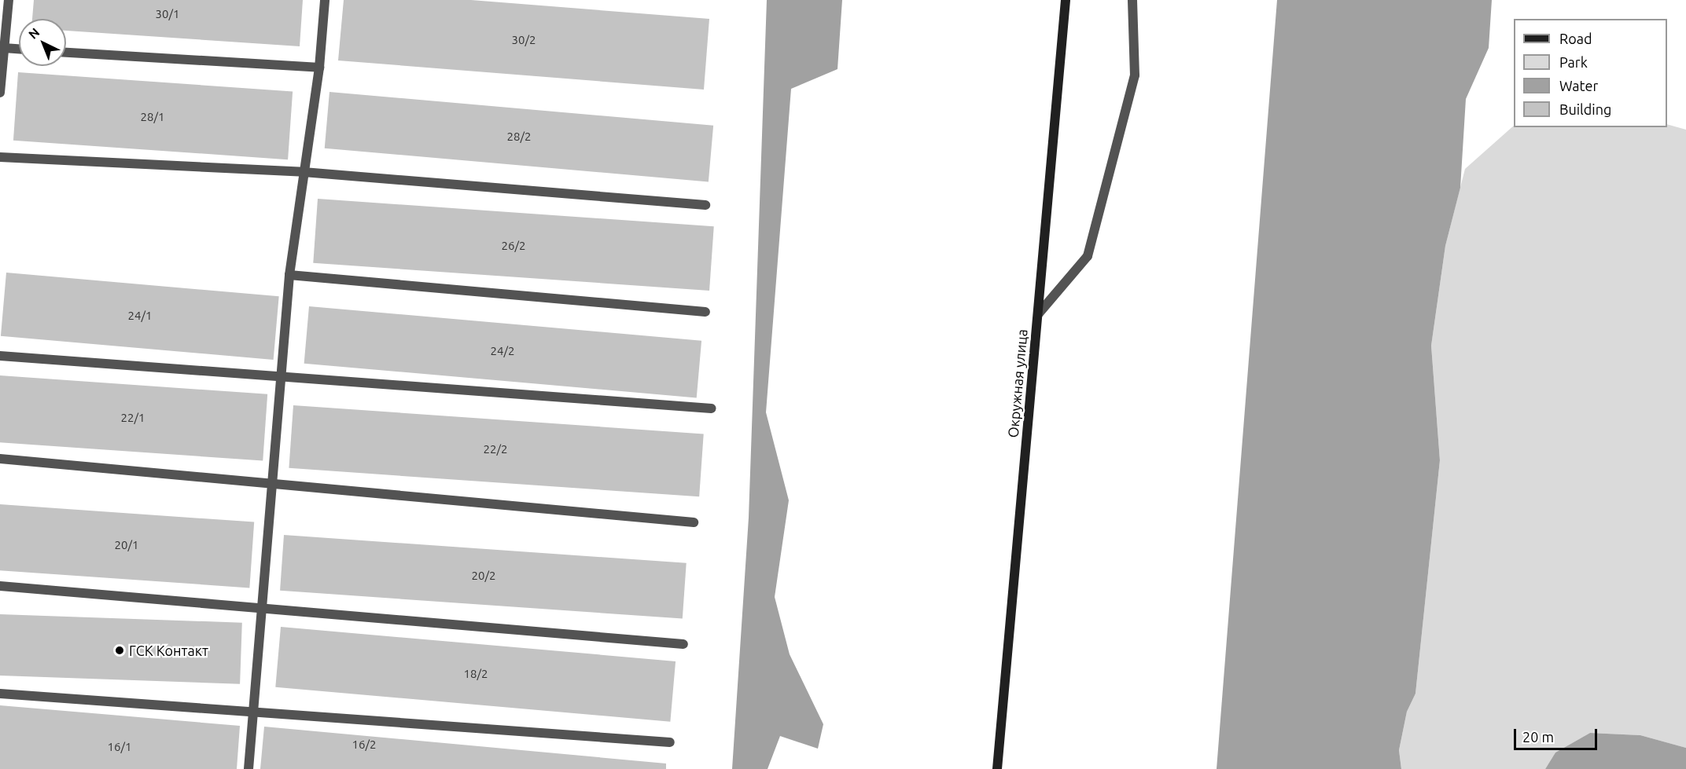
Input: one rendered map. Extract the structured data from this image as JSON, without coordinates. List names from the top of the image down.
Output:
{
  "streets": {
    "main road": ["Окружная улица"]
  },
  "places": ["ГСК Контакт"],
  "house_numbers": [
    "30/1",
    "30/2",
    "28/1",
    "28/2",
    "26/2",
    "24/1",
    "24/2",
    "22/1",
    "22/2",
    "20/1",
    "20/2",
    "18/2",
    "16/2",
    "16/1"
  ],
  "legend": [
    "Road",
    "Park",
    "Water",
    "Building"
  ],
  "scale_bar": "20 m",
  "north": "top left"
}
